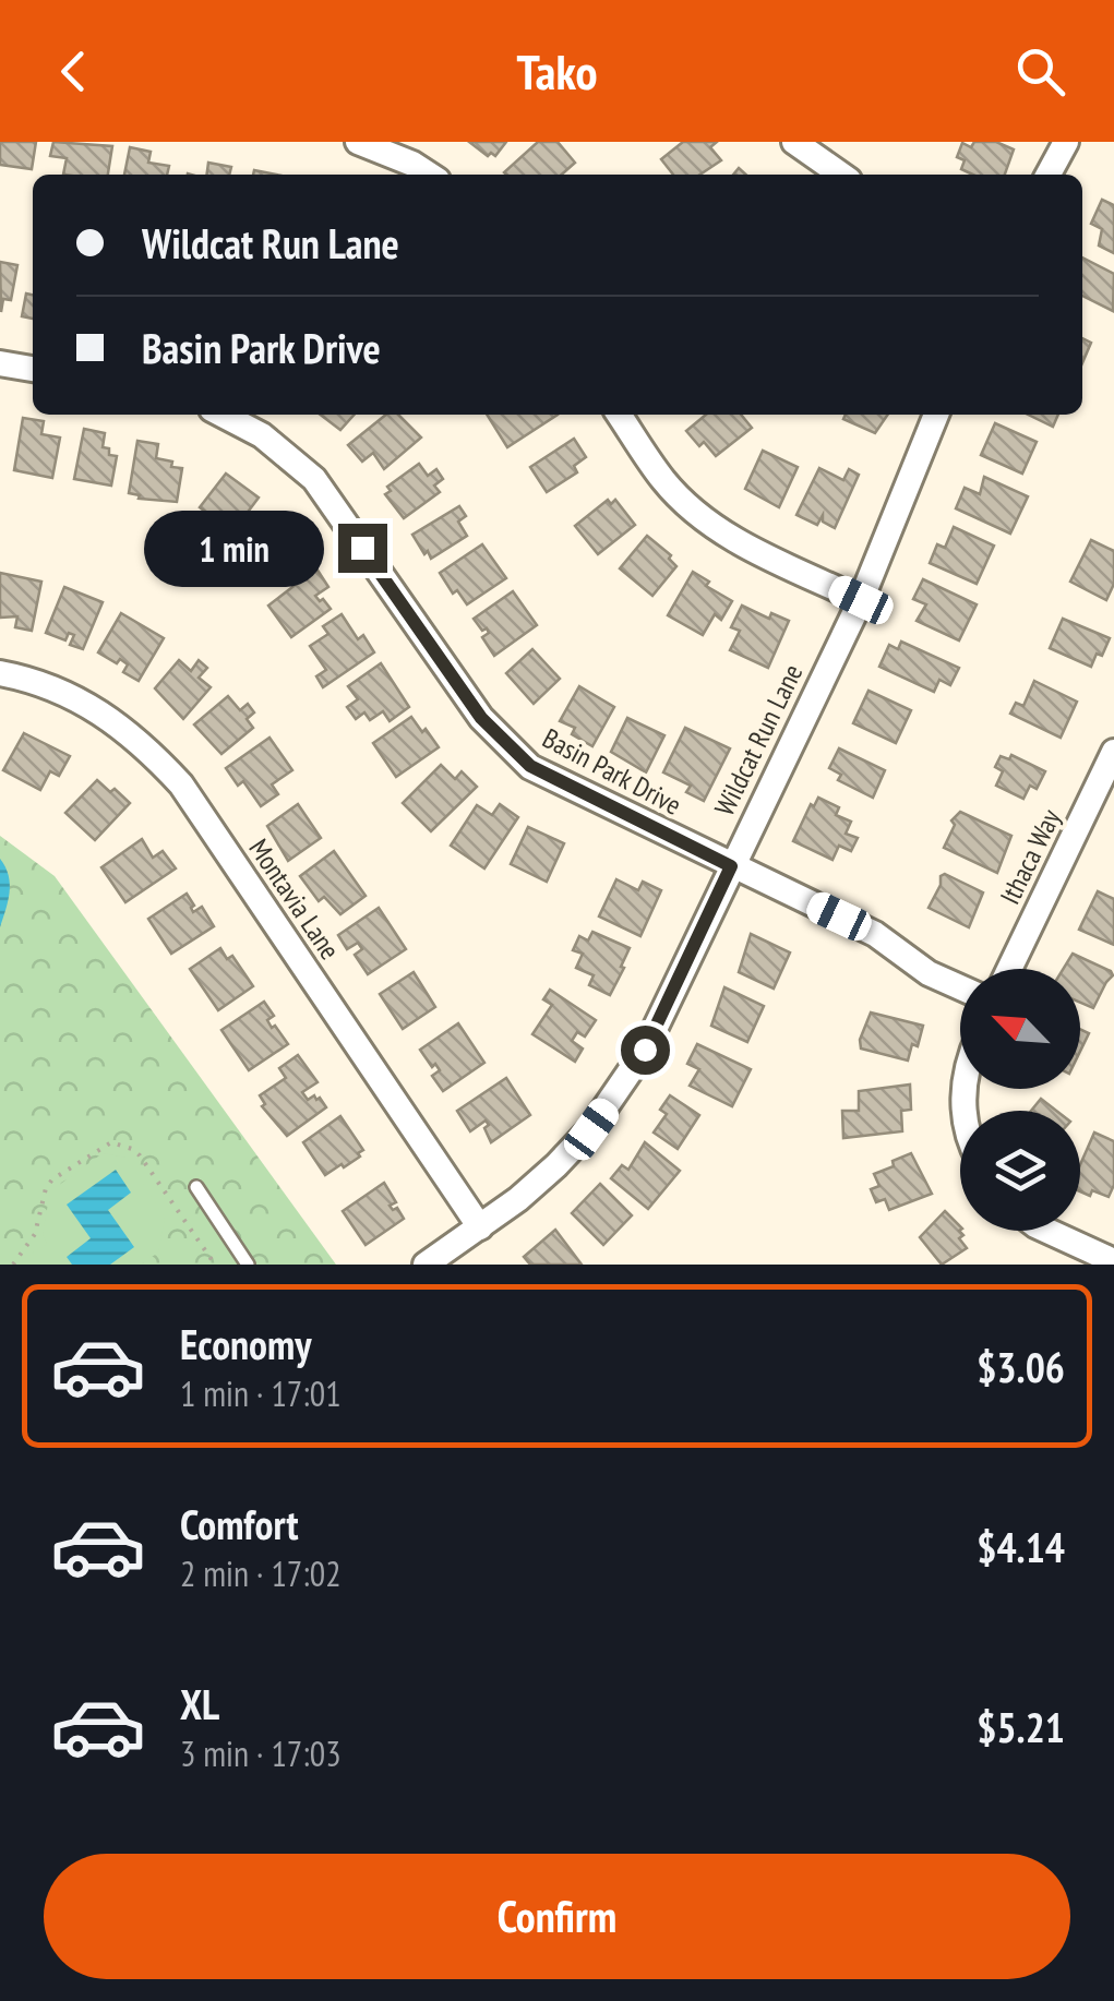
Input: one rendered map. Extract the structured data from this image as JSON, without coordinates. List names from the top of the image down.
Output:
{
  "streets": {
    "street": [
      "Wildcat Run Lane",
      "Basin Park Drive",
      "Ithaca Way",
      "Montavia Lane"
    ]
  },
  "crossings": [
    ["Wildcat Run Lane", "Basin Park Drive"],
    ["Wildcat Run Lane", "Montavia Lane"]
  ],
  "north": "top left",
  "page": {
    "header": "Tako",
    "banner": ["Wildcat Run Lane", "Basin Park Drive"],
    "bubble": "1 min",
    "list": [
      {
        "name": "Economy",
        "note": "1 min · 17:01",
        "value": "$3.06"
      },
      {
        "name": "Comfort",
        "note": "2 min · 17:02",
        "value": "$4.14"
      },
      {
        "name": "XL",
        "note": "3 min · 17:03",
        "value": "$5.21"
      }
    ],
    "buttons": "Confirm"
  }
}
